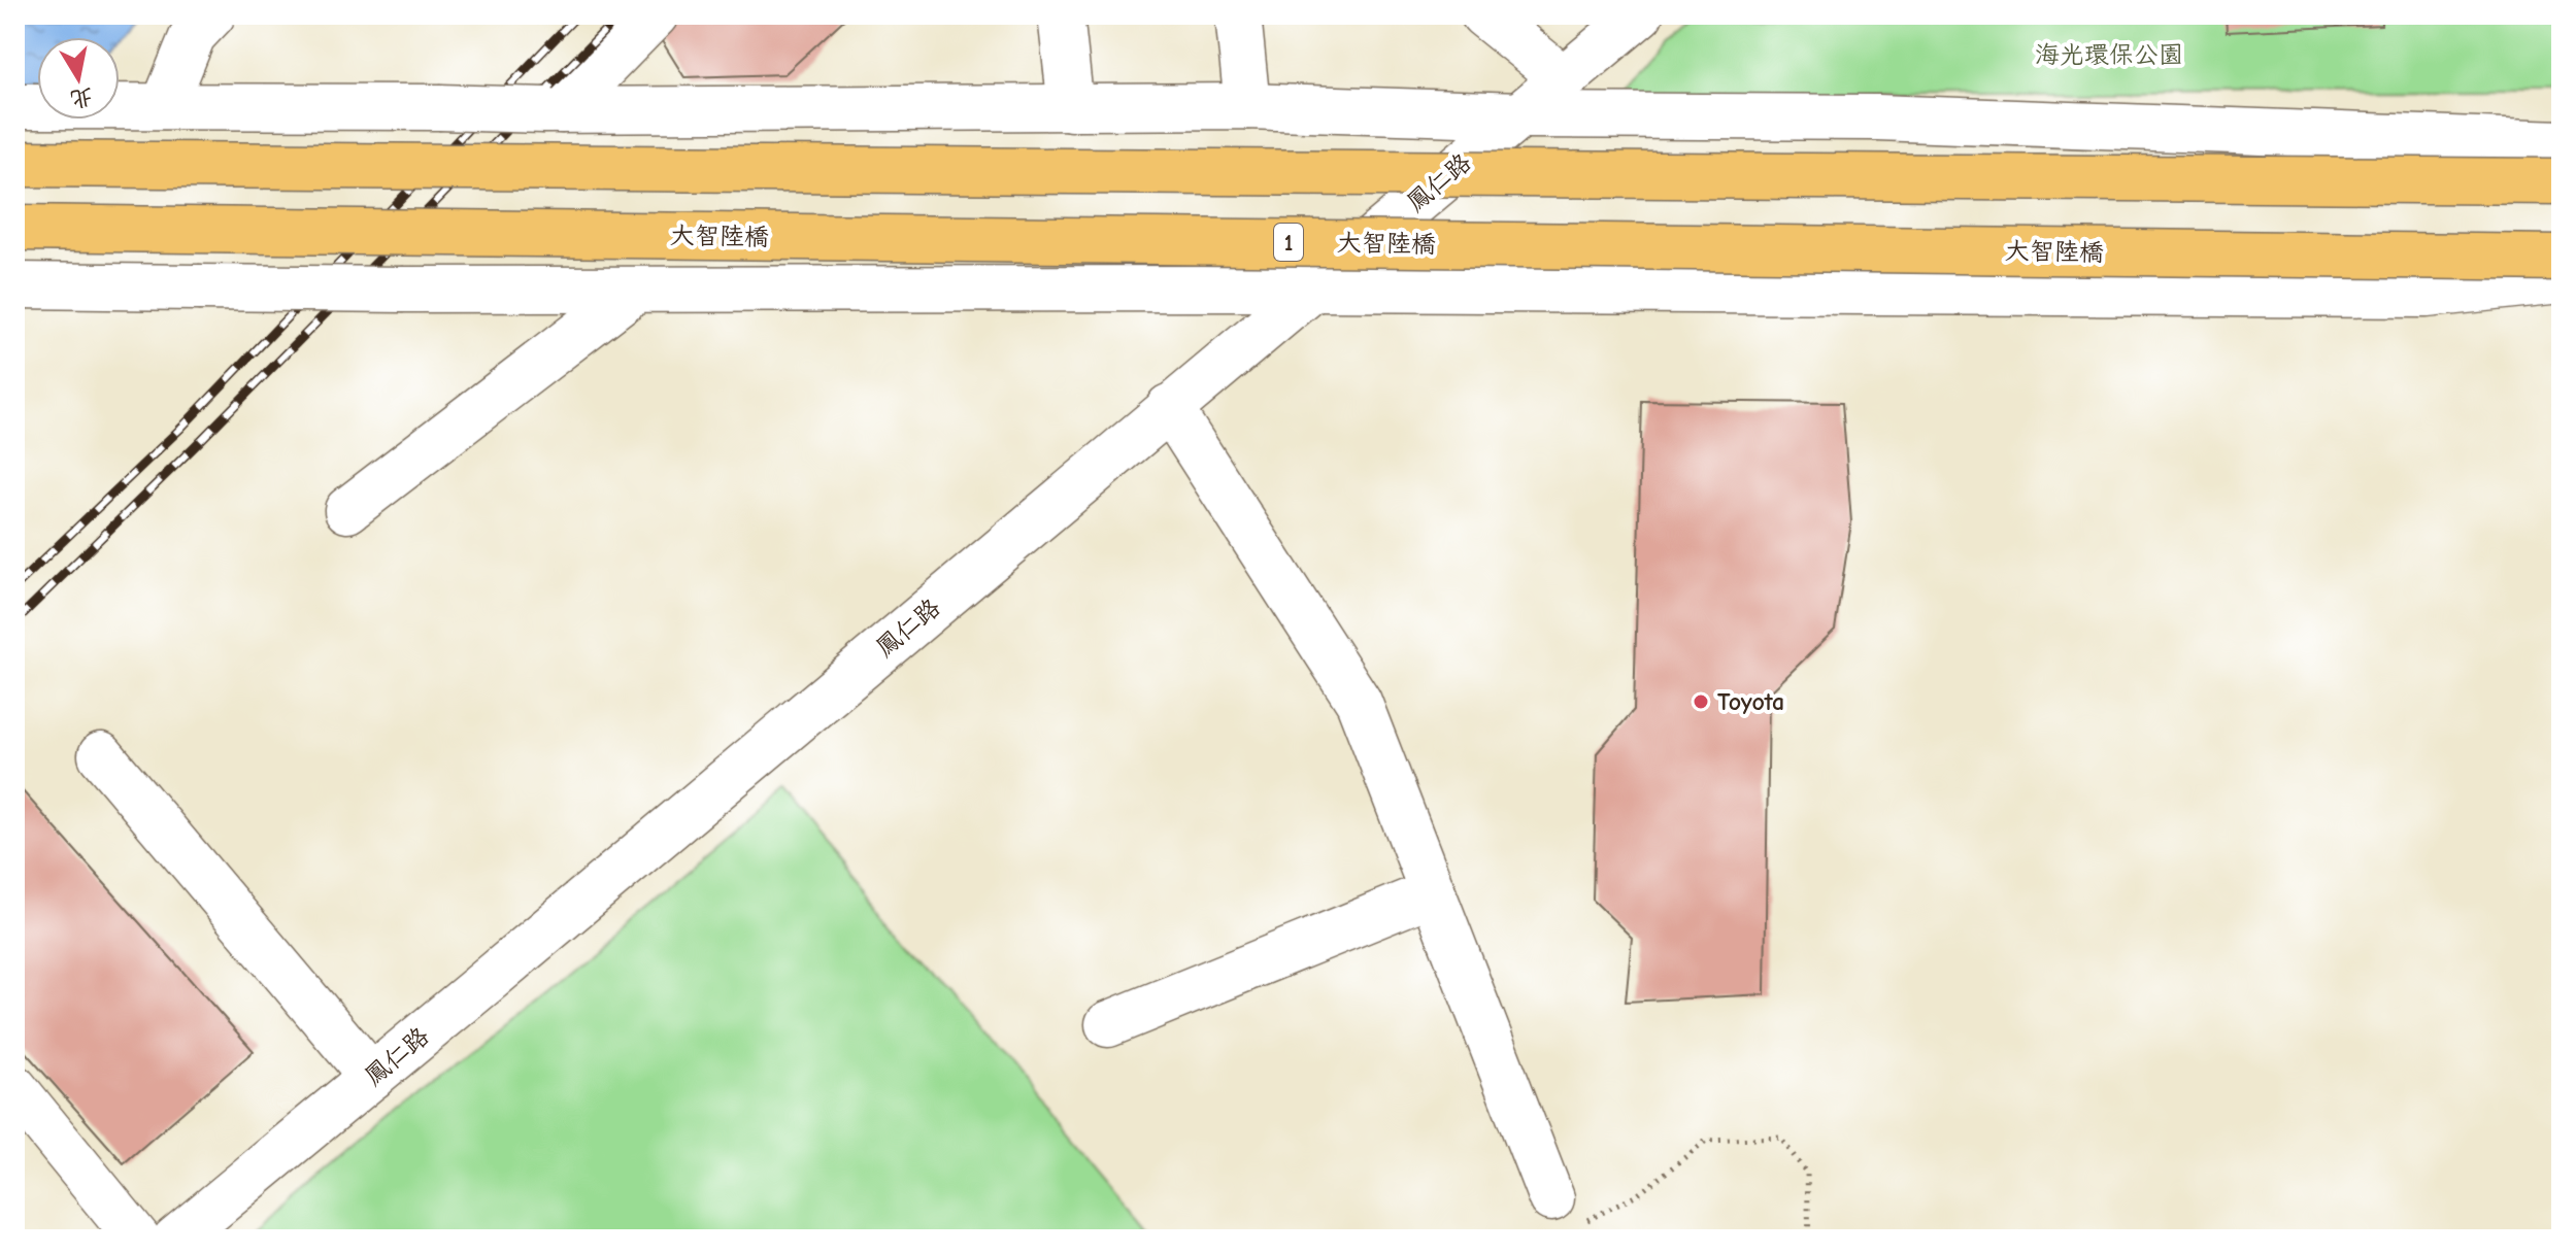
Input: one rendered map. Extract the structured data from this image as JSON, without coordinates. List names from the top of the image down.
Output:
{
  "streets": {
    "main road": ["大智陸橋", "1"],
    "street": ["鳳仁路"]
  },
  "parks": ["海光環保公園"],
  "places": ["Toyota"],
  "north": "bottom"
}
